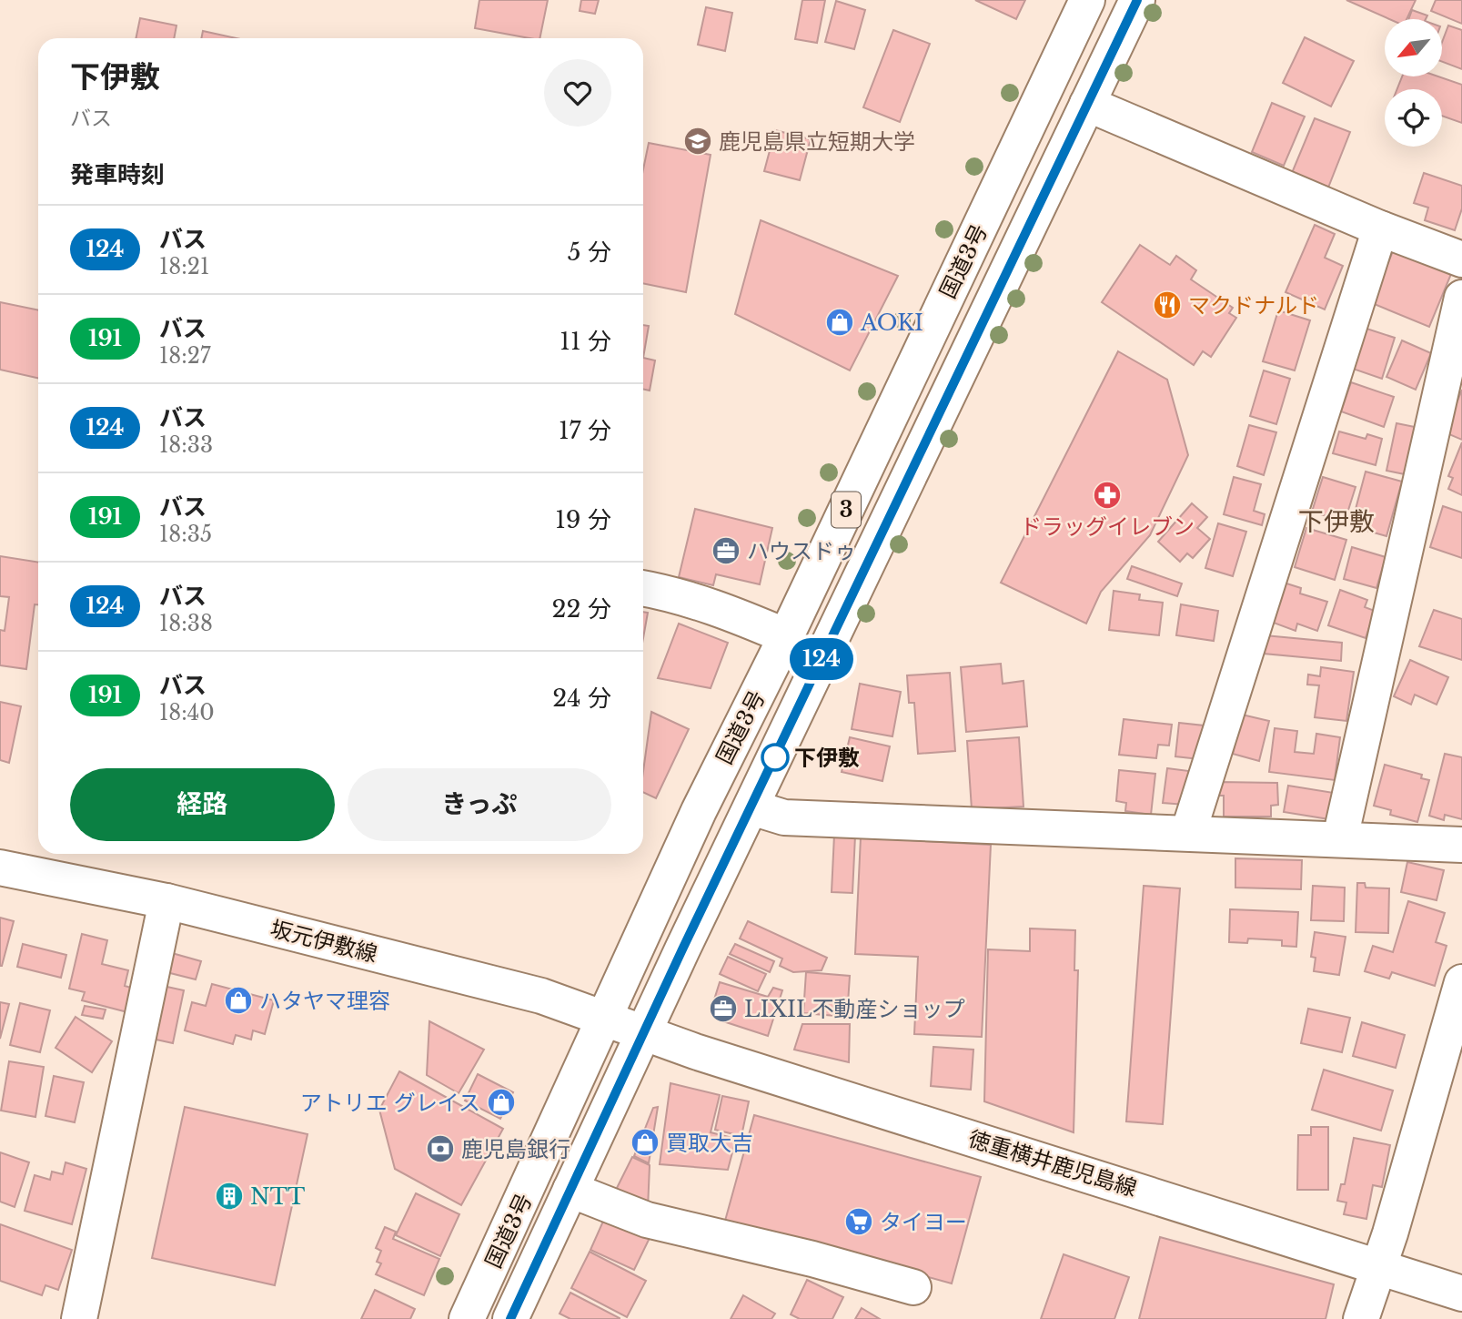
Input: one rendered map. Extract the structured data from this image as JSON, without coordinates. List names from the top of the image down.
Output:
{
  "streets": {
    "main road": [
      "国道3号",
      "3",
      "坂元伊敷線",
      "徳重横井鹿児島線"
    ]
  },
  "crossings": [
    ["国道3号", "坂元伊敷線"],
    ["国道3号", "徳重横井鹿児島線"],
    ["坂元伊敷線", "徳重横井鹿児島線"]
  ],
  "districts": ["下伊敷"],
  "places": {
    "school or university": ["鹿児島県立短期大学"],
    "restaurant": ["マクドナルド"],
    "shop": [
      "AOKI",
      "ハタヤマ理容",
      "アトリエ グレイス",
      "買取大吉"
    ],
    "pharmacy": ["ドラッグイレブン"],
    "office": ["ハウスドゥ", "LIXIL不動産ショップ"],
    "other": ["下伊敷"],
    "bank": ["鹿児島銀行"],
    "building": ["NTT"],
    "supermarket": ["タイヨー"]
  },
  "lines": ["bus line 124"],
  "north": "bottom left",
  "page": {
    "on_map": "124",
    "heading": [
      ["下伊敷", "バス"],
      "発車時刻"
    ],
    "list": [
      {
        "mark": "124",
        "name": "バス",
        "note": "18:21",
        "value": "5 分"
      },
      {
        "mark": "191",
        "name": "バス",
        "note": "18:27",
        "value": "11 分"
      },
      {
        "mark": "124",
        "name": "バス",
        "note": "18:33",
        "value": "17 分"
      },
      {
        "mark": "191",
        "name": "バス",
        "note": "18:35",
        "value": "19 分"
      },
      {
        "mark": "124",
        "name": "バス",
        "note": "18:38",
        "value": "22 分"
      },
      {
        "mark": "191",
        "name": "バス",
        "note": "18:40",
        "value": "24 分"
      }
    ],
    "buttons": ["経路", "きっぷ"]
  }
}
